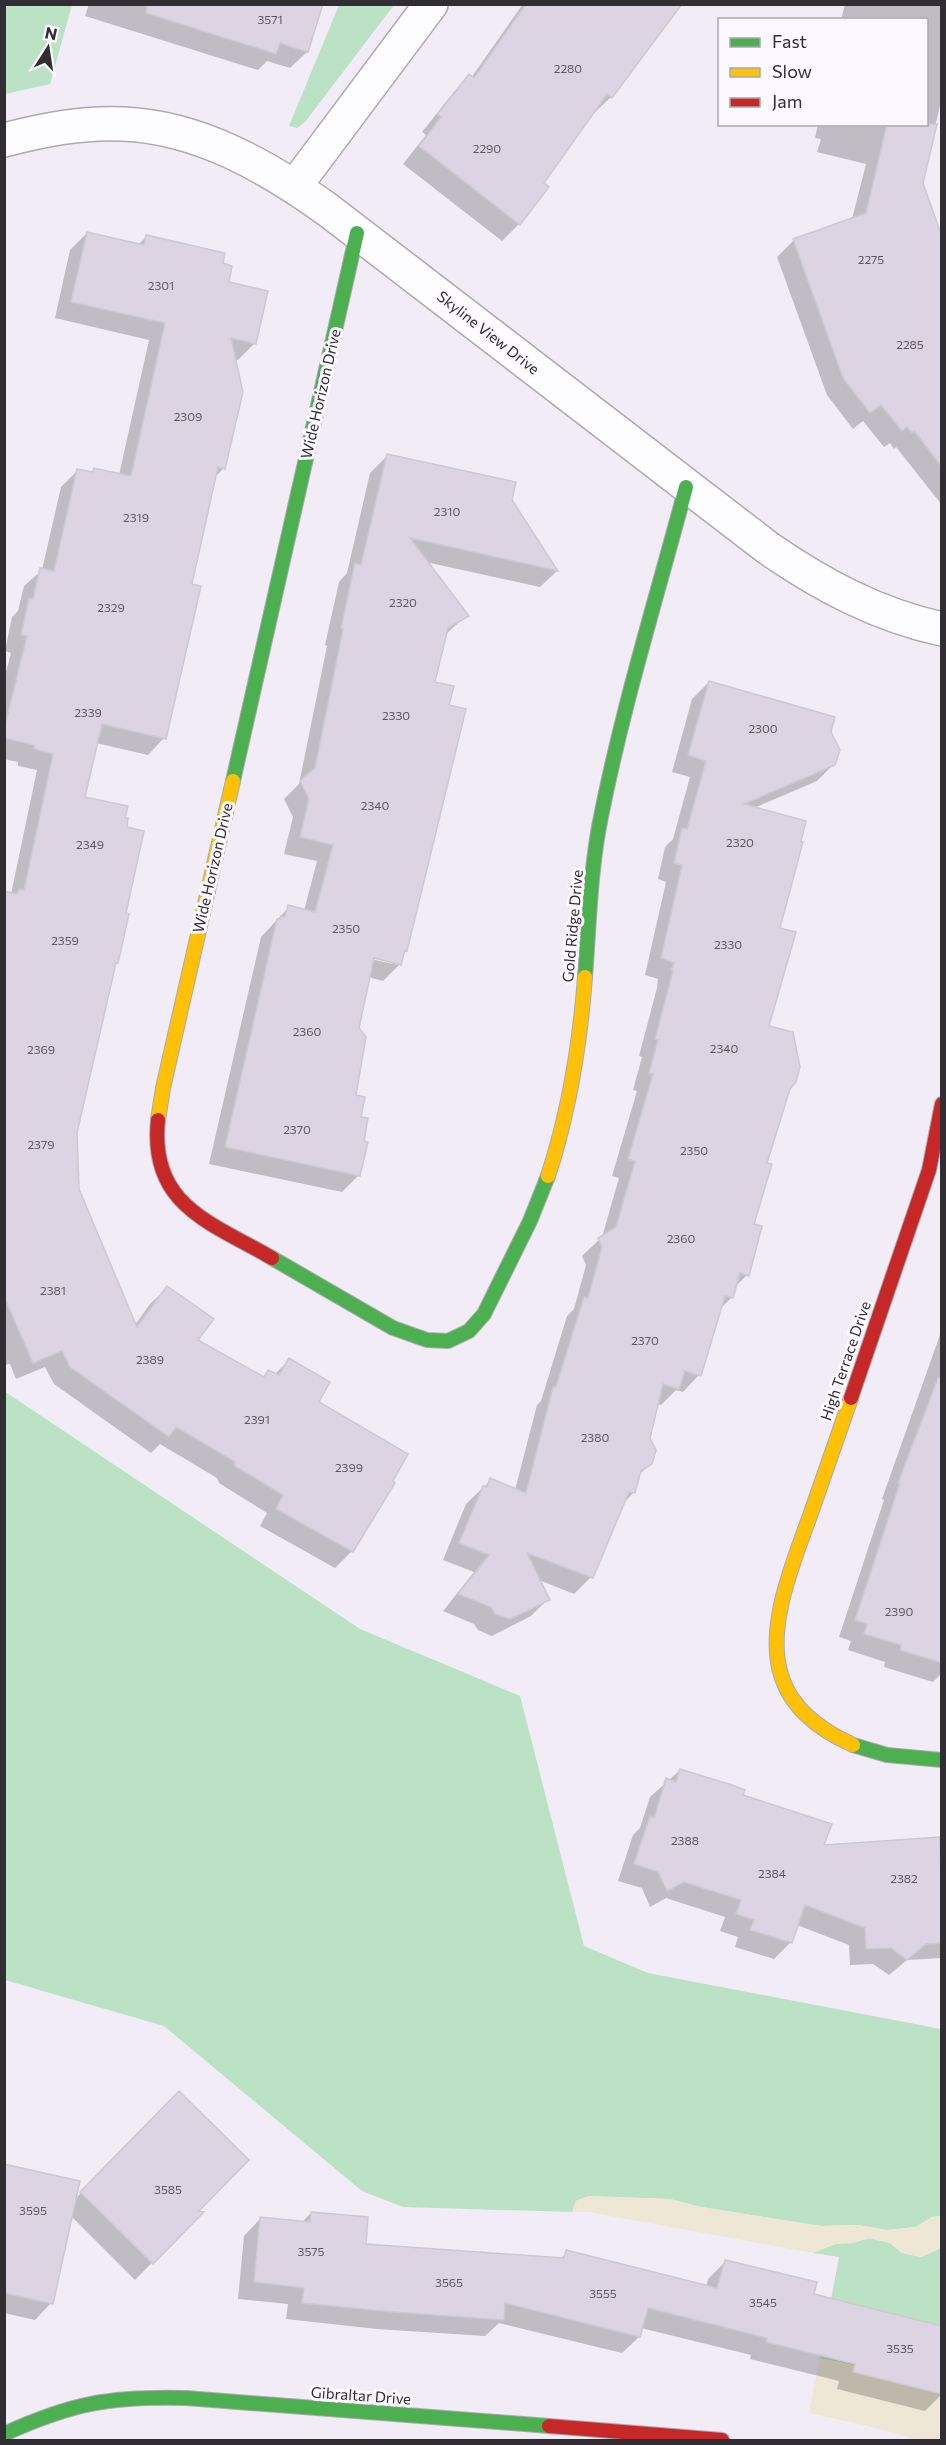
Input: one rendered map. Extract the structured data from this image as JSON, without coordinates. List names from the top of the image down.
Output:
{
  "streets": {
    "street": [
      "Skyline View Drive",
      "Wide Horizon Drive",
      "Gold Ridge Drive",
      "High Terrace Drive",
      "Gibraltar Drive"
    ]
  },
  "crossings": [
    ["Skyline View Drive", "Wide Horizon Drive"],
    ["Skyline View Drive", "Gold Ridge Drive"],
    ["Wide Horizon Drive", "Gold Ridge Drive"]
  ],
  "house_numbers": [
    "3571",
    "2280",
    "2290",
    "2275",
    "2301",
    "2285",
    "2309",
    "2310",
    "2319",
    "2320",
    "2329",
    "2339",
    "2330",
    "2300",
    "2340",
    "2320",
    "2349",
    "2350",
    "2359",
    "2330",
    "2360",
    "2340",
    "2369",
    "2370",
    "2379",
    "2350",
    "2360",
    "2381",
    "2370",
    "2389",
    "2391",
    "2380",
    "2399",
    "2390",
    "2388",
    "2384",
    "2382",
    "3585",
    "3595",
    "3575",
    "3565",
    "3555",
    "3545",
    "3535"
  ],
  "legend": ["Fast", "Slow", "Jam"],
  "north": "top"
}
